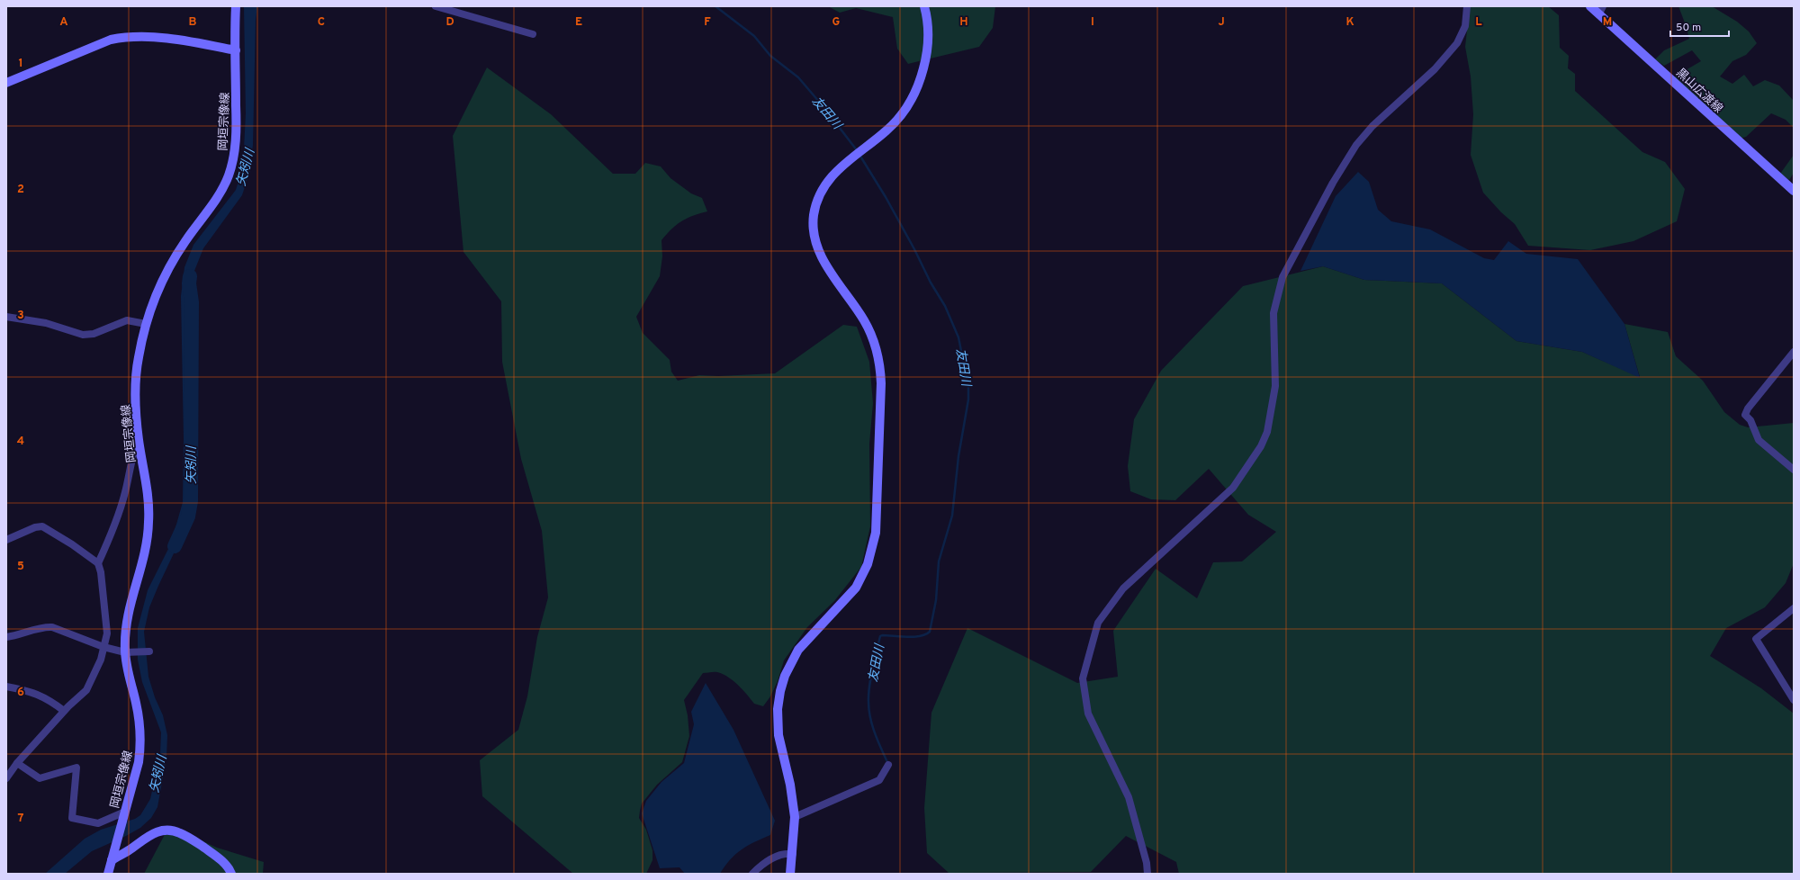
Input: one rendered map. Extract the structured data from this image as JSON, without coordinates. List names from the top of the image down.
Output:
{
  "streets": {
    "street": ["黒山広渡線", "岡垣宗像線"]
  },
  "water": ["友田川", "矢矧川"],
  "scale_bar": "50 m",
  "grid": {
    "columns": [
      "A",
      "B",
      "C",
      "D",
      "E",
      "F",
      "G",
      "H",
      "I",
      "J",
      "K",
      "L",
      "M"
    ],
    "rows": [
      "1",
      "2",
      "3",
      "4",
      "5",
      "6",
      "7"
    ]
  }
}
